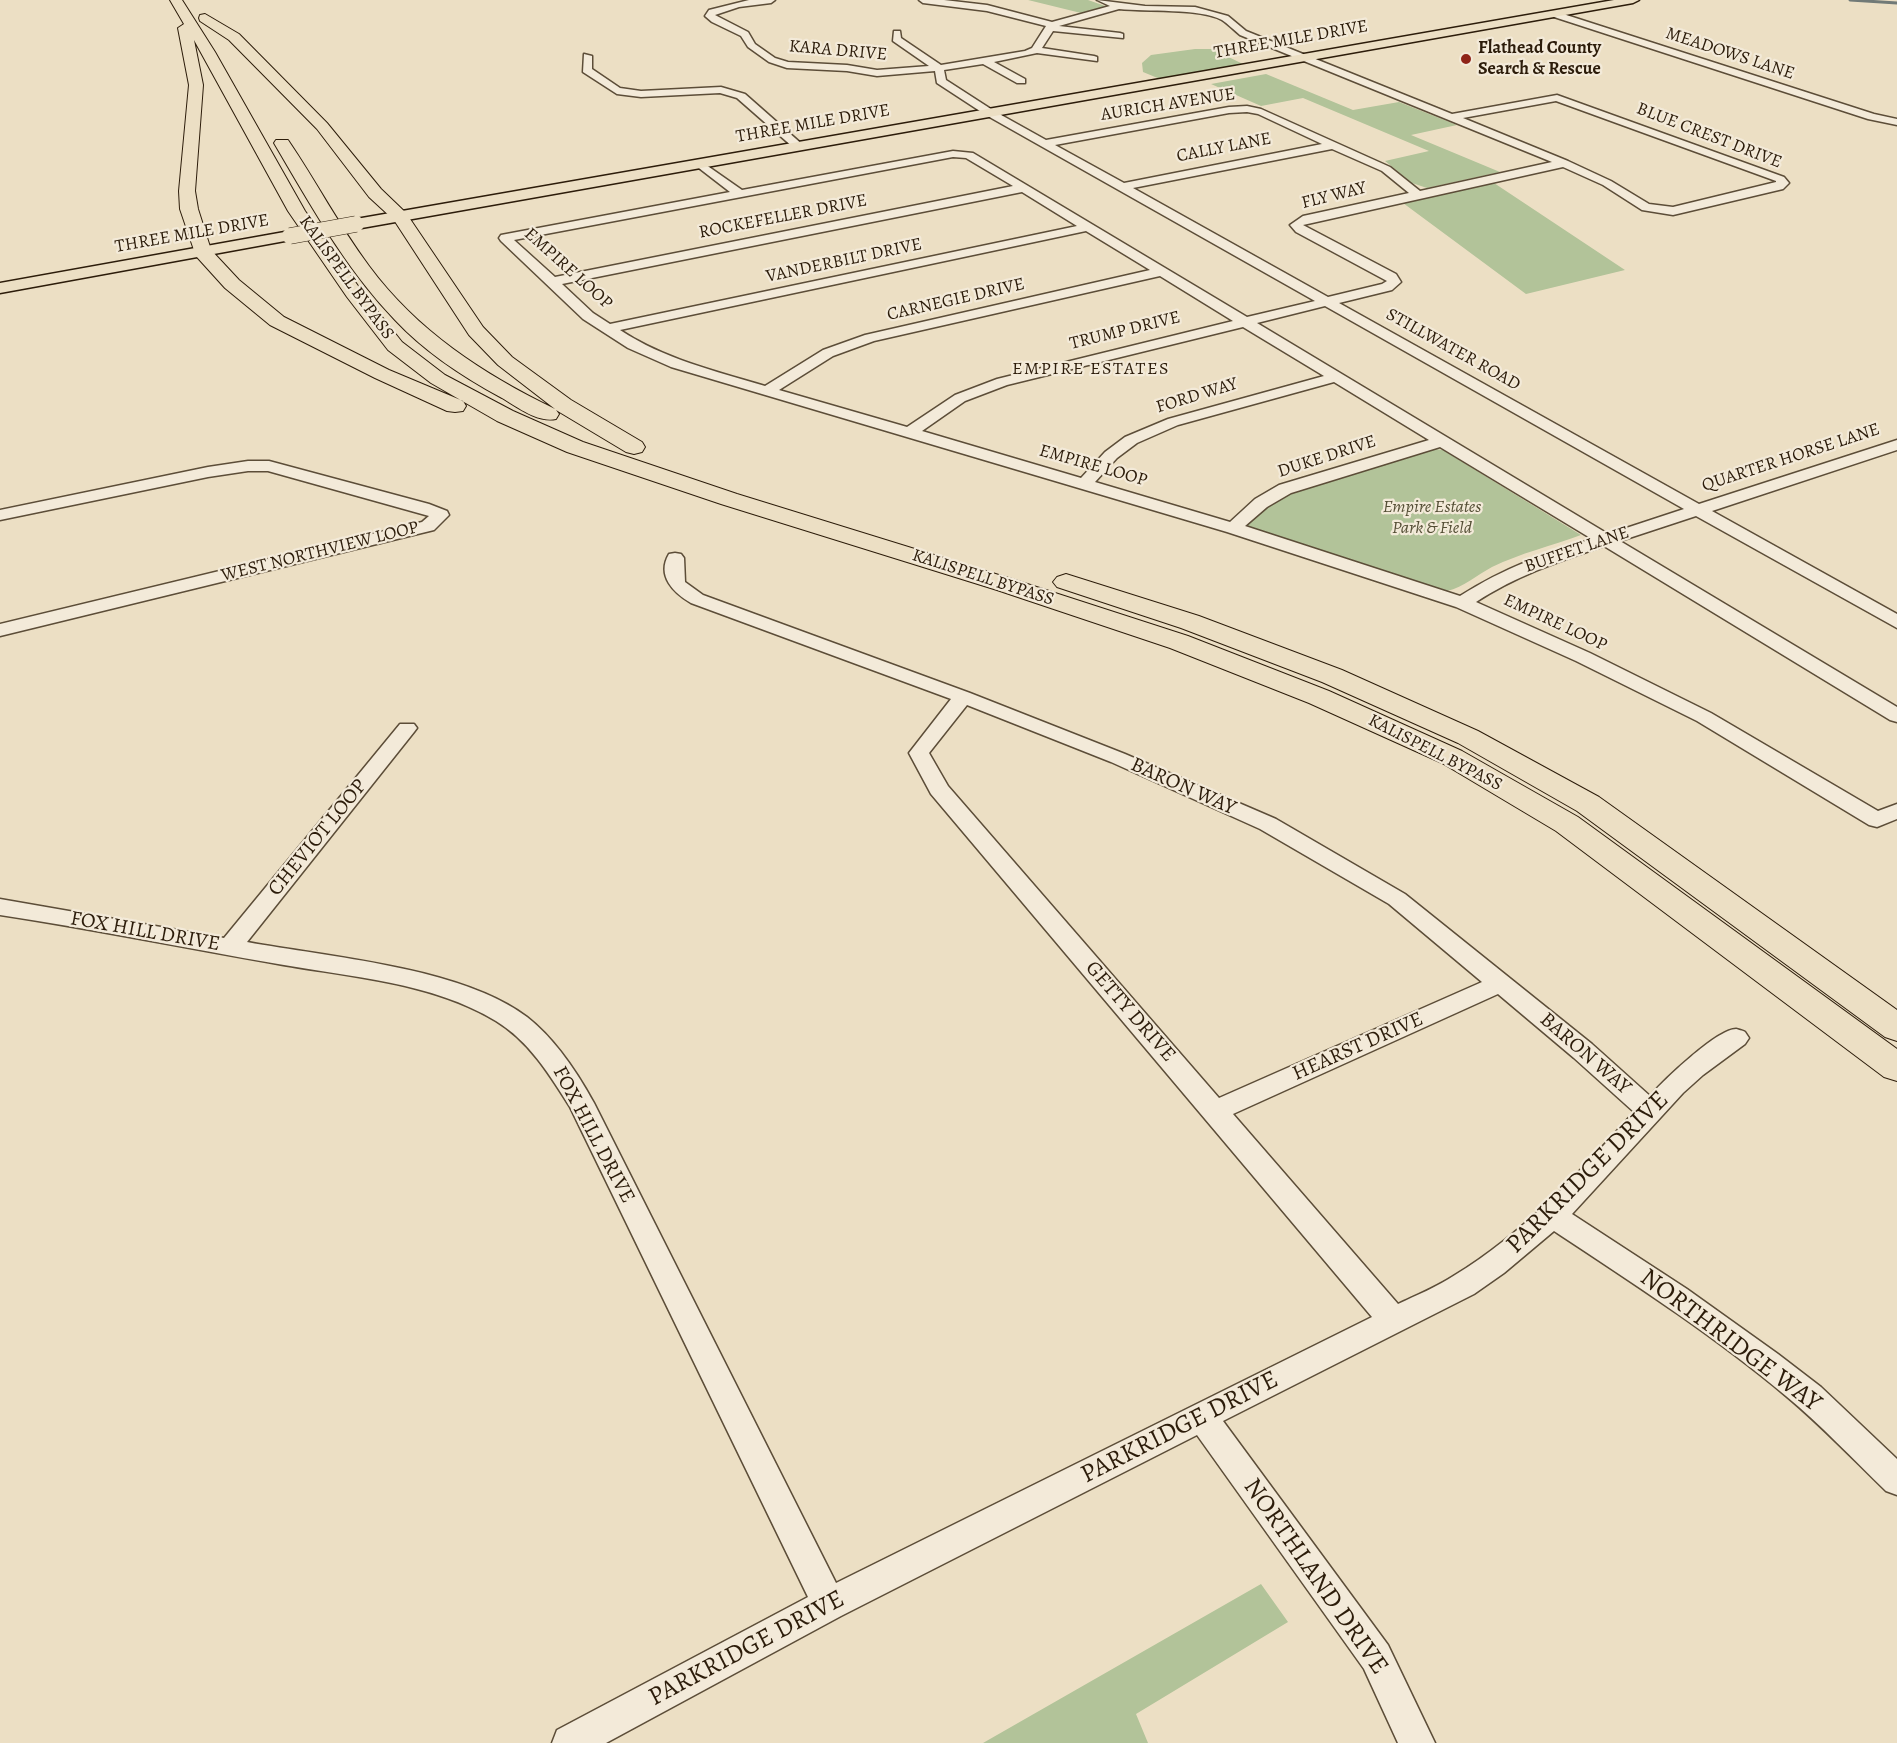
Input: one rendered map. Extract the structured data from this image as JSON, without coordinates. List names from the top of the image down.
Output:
{
  "streets": {
    "highway": ["KALISPELL BYPASS"],
    "main road": ["THREE MILE DRIVE"],
    "street": [
      "KARA DRIVE",
      "MEADOWS LANE",
      "AURICH AVENUE",
      "BLUE CREST DRIVE",
      "CALLY LANE",
      "FLY WAY",
      "ROCKEFELLER DRIVE",
      "VANDERBILT DRIVE",
      "EMPIRE LOOP",
      "CARNEGIE DRIVE",
      "TRUMP DRIVE",
      "STILLWATER ROAD",
      "FORD WAY",
      "DUKE DRIVE",
      "QUARTER HORSE LANE",
      "BUFFET LANE",
      "WEST NORTHVIEW LOOP",
      "BARON WAY",
      "CHEVIOT LOOP",
      "FOX HILL DRIVE",
      "GETTY DRIVE",
      "HEARST DRIVE",
      "PARKRIDGE DRIVE",
      "NORTHRIDGE WAY",
      "NORTHLAND DRIVE"
    ]
  },
  "crossings": [
    ["THREE MILE DRIVE", "MEADOWS LANE"],
    ["THREE MILE DRIVE", "BLUE CREST DRIVE"],
    ["THREE MILE DRIVE", "STILLWATER ROAD"],
    ["KARA DRIVE", "STILLWATER ROAD"],
    ["AURICH AVENUE", "CALLY LANE"],
    ["AURICH AVENUE", "FLY WAY"],
    ["AURICH AVENUE", "STILLWATER ROAD"],
    ["BLUE CREST DRIVE", "FLY WAY"],
    ["CALLY LANE", "STILLWATER ROAD"],
    ["FLY WAY", "TRUMP DRIVE"],
    ["FLY WAY", "STILLWATER ROAD"],
    ["ROCKEFELLER DRIVE", "EMPIRE LOOP"],
    ["VANDERBILT DRIVE", "EMPIRE LOOP"],
    ["EMPIRE LOOP", "CARNEGIE DRIVE"],
    ["EMPIRE LOOP", "TRUMP DRIVE"],
    ["EMPIRE LOOP", "FORD WAY"],
    ["EMPIRE LOOP", "DUKE DRIVE"],
    ["EMPIRE LOOP", "BUFFET LANE"],
    ["TRUMP DRIVE", "STILLWATER ROAD"],
    ["STILLWATER ROAD", "QUARTER HORSE LANE"],
    ["STILLWATER ROAD", "BUFFET LANE"],
    ["QUARTER HORSE LANE", "BUFFET LANE"],
    ["BARON WAY", "GETTY DRIVE"],
    ["BARON WAY", "HEARST DRIVE"],
    ["BARON WAY", "PARKRIDGE DRIVE"],
    ["CHEVIOT LOOP", "FOX HILL DRIVE"],
    ["FOX HILL DRIVE", "PARKRIDGE DRIVE"],
    ["GETTY DRIVE", "HEARST DRIVE"],
    ["GETTY DRIVE", "PARKRIDGE DRIVE"],
    ["PARKRIDGE DRIVE", "NORTHRIDGE WAY"],
    ["PARKRIDGE DRIVE", "NORTHLAND DRIVE"]
  ],
  "districts": ["EMPIRE ESTATES"],
  "parks": ["Empire Estates Park & Field"],
  "places": ["Flathead County Search & Rescue"]
}
